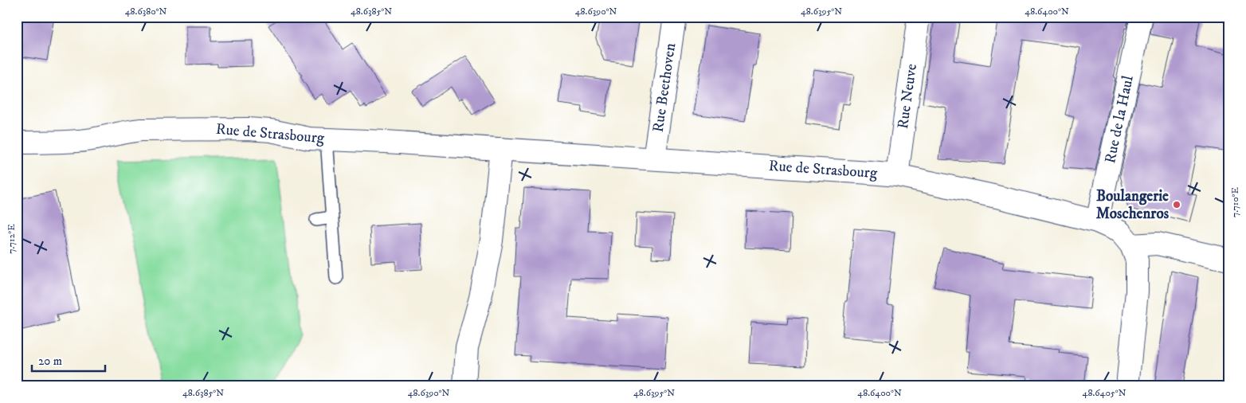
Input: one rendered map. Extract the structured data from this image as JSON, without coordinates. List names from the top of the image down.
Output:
{
  "streets": {
    "street": [
      "Rue Beethoven",
      "Rue Neuve",
      "Rue de la Haul",
      "Rue de Strasbourg"
    ]
  },
  "crossings": [
    ["Rue Beethoven", "Rue de Strasbourg"],
    ["Rue Neuve", "Rue de Strasbourg"],
    ["Rue de la Haul", "Rue de Strasbourg"]
  ],
  "places": ["Boulangerie Moschenros"],
  "scale_bar": "20 m",
  "coordinates": [
    "48.6380°N",
    "48.6385°N",
    "48.6390°N",
    "48.6395°N",
    "48.6400°N",
    "7.710°E",
    "7.712°E",
    "48.6405°N"
  ]
}
